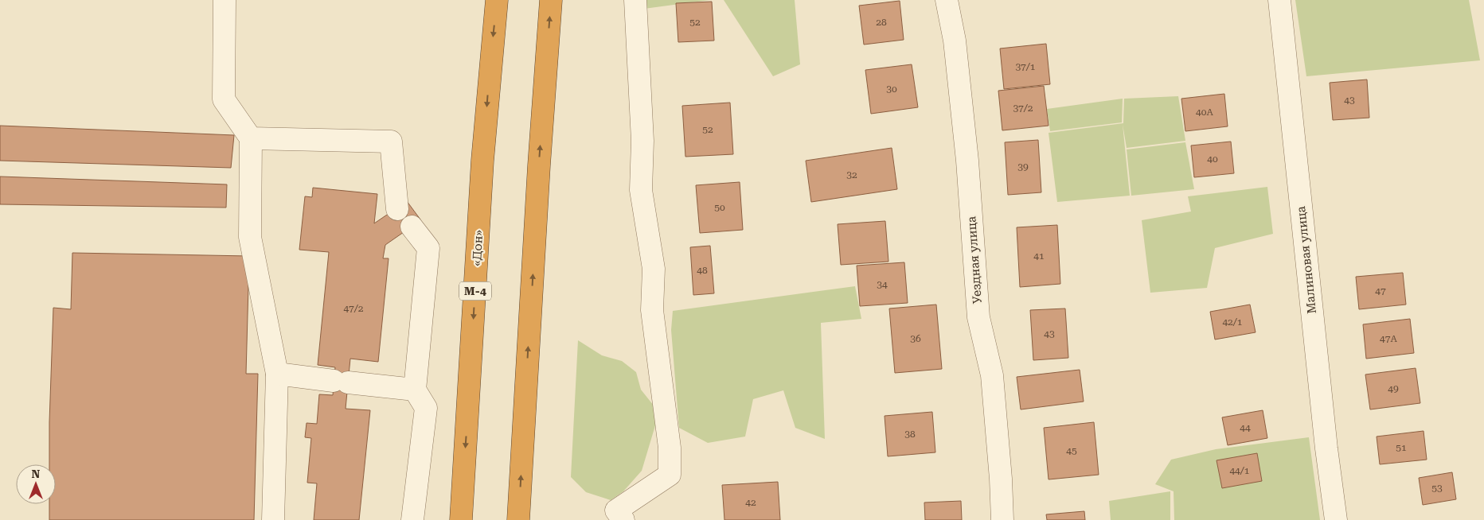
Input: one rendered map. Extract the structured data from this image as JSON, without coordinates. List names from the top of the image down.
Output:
{
  "streets": {
    "highway": ["«Дон»", "М-4"],
    "street": ["Уездная улица", "Малиновая улица"]
  },
  "house_numbers": [
    "52",
    "28",
    "37/1",
    "30",
    "43",
    "37/2",
    "40А",
    "52",
    "40",
    "39",
    "32",
    "50",
    "41",
    "48",
    "34",
    "47",
    "47/2",
    "42/1",
    "43",
    "36",
    "47А",
    "49",
    "44",
    "38",
    "51",
    "45",
    "44/1",
    "53",
    "42"
  ],
  "north": "top"
}
